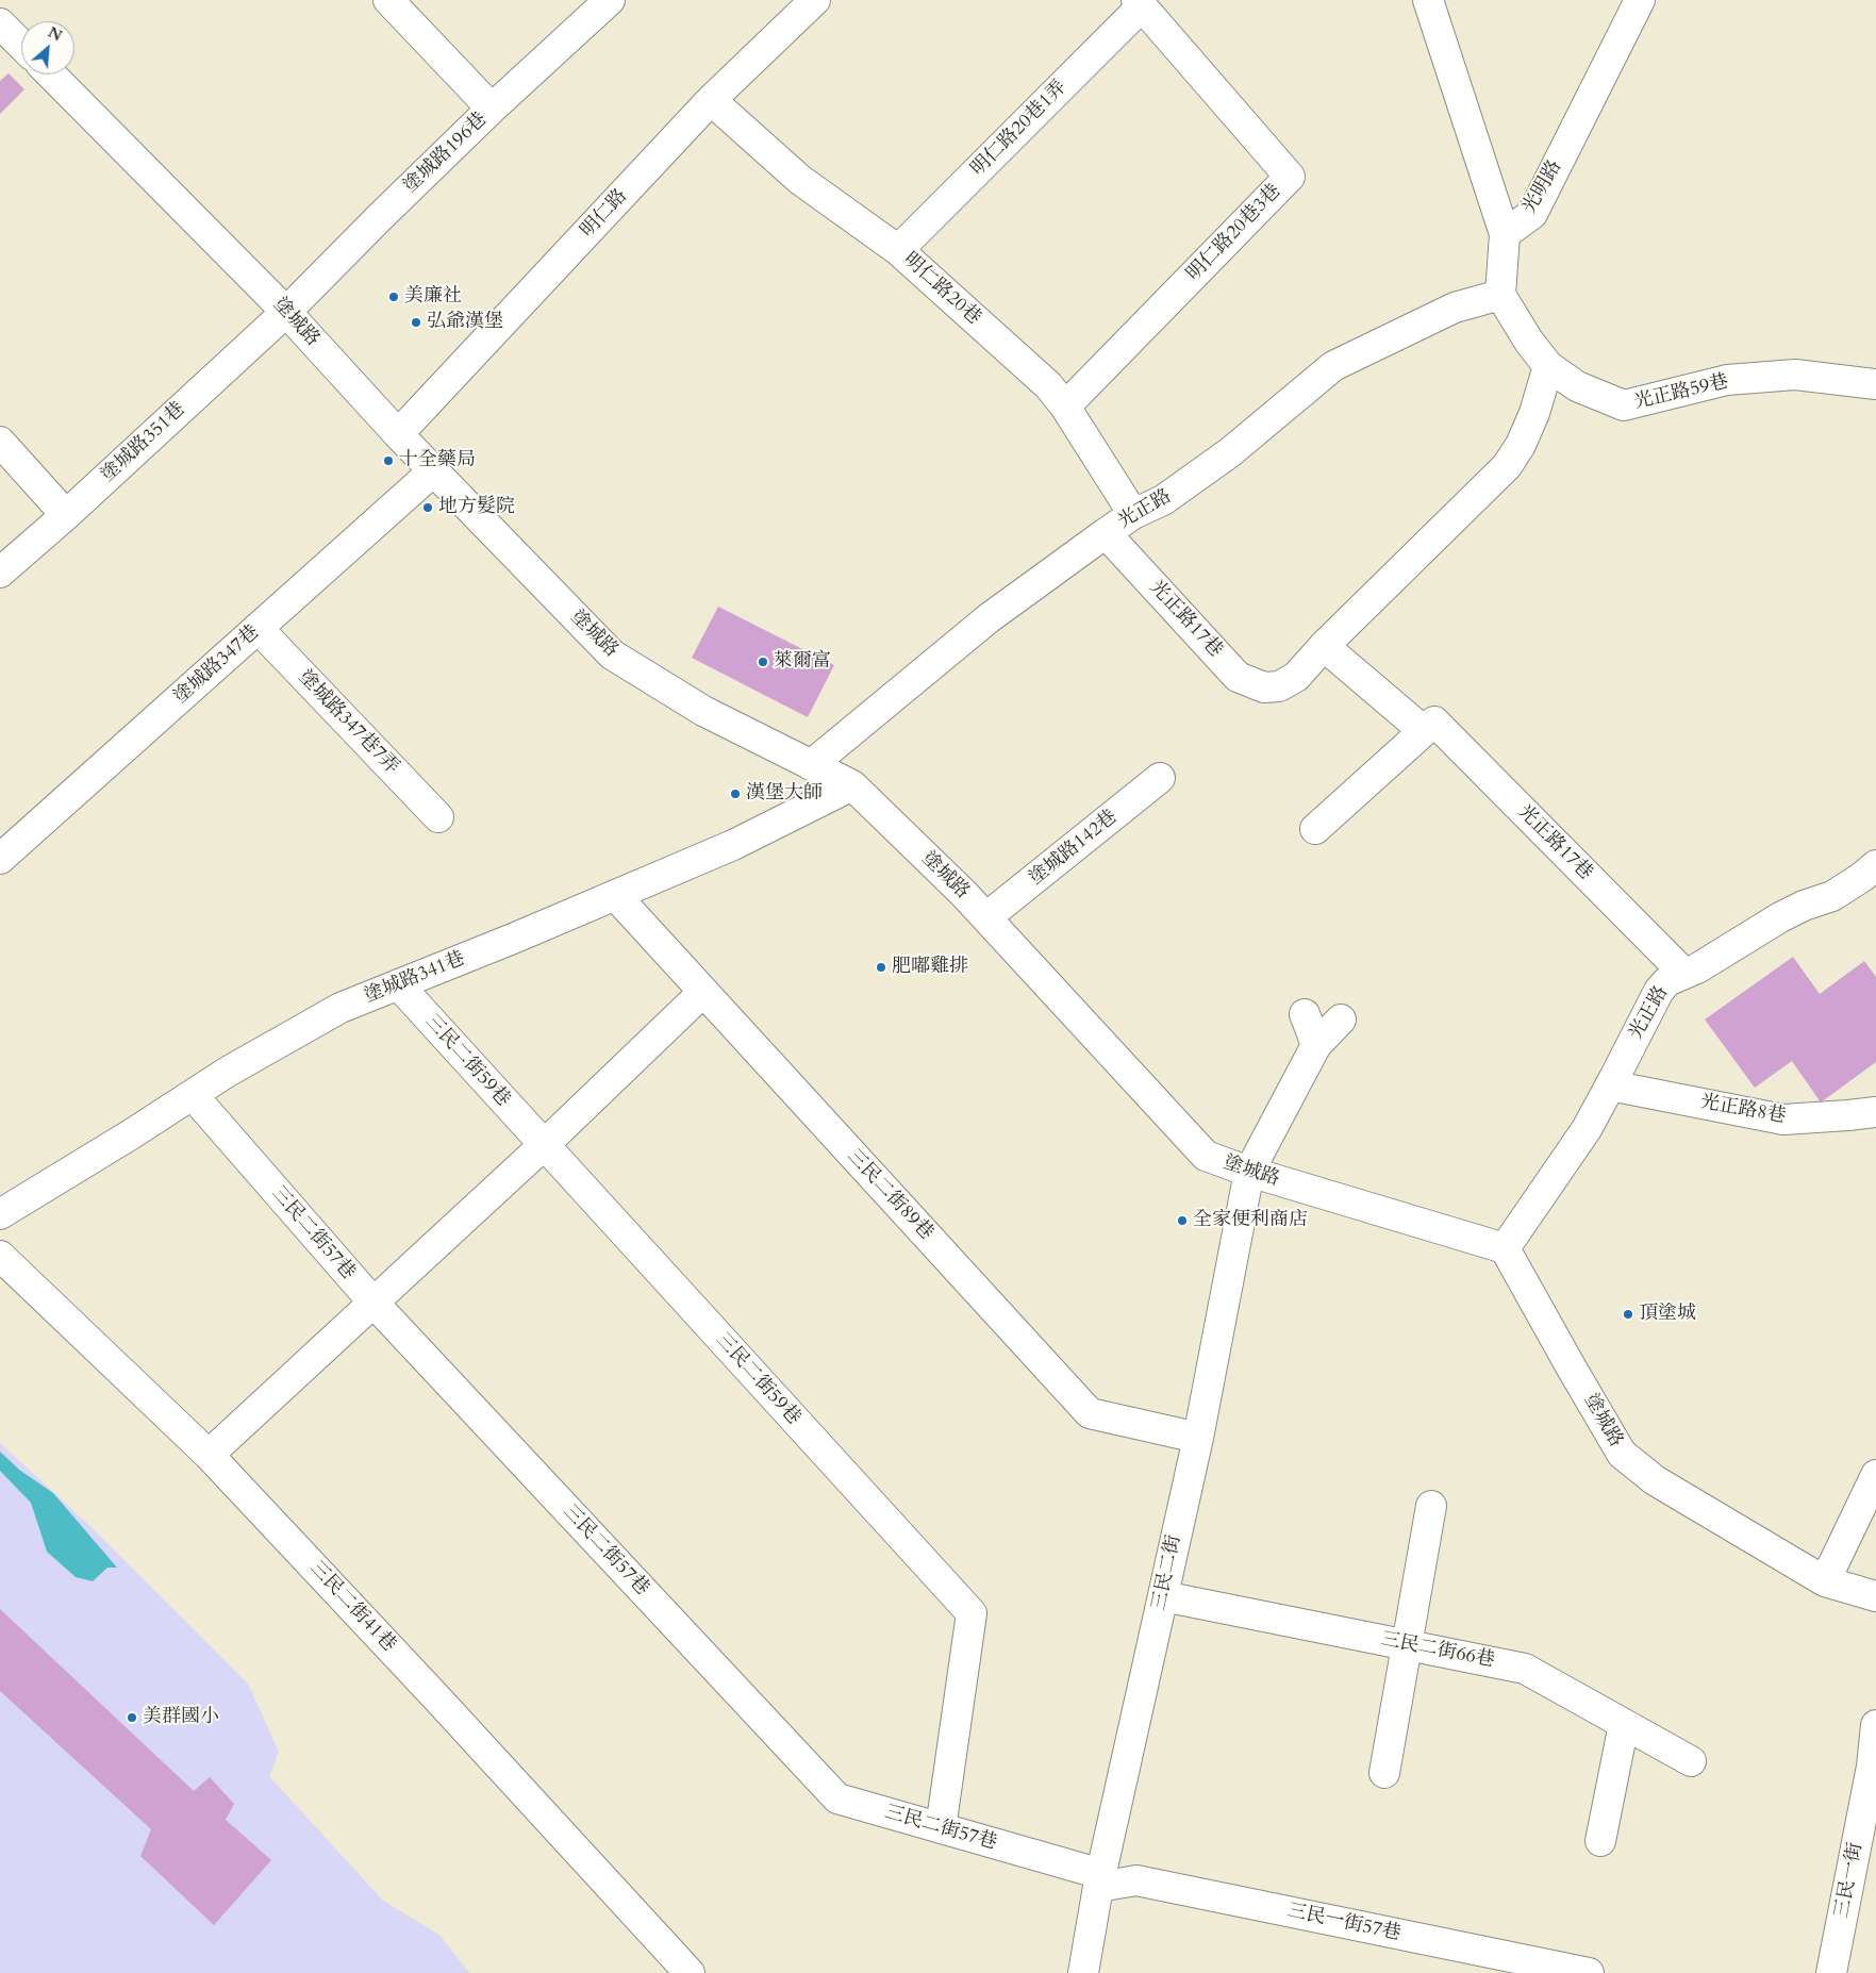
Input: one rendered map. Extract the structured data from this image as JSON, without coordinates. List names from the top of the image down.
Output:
{
  "streets": {
    "street": [
      "明仁路20巷1弄",
      "塗城路196巷",
      "光明路",
      "明仁路",
      "明仁路20巷3巷",
      "明仁路20巷",
      "塗城路",
      "光正路59巷",
      "塗城路351巷",
      "光正路",
      "光正路17巷",
      "塗城路347巷",
      "塗城路347巷7弄",
      "塗城路142巷",
      "塗城路341巷",
      "三民二街59巷",
      "光正路8巷",
      "三民二街89巷",
      "三民二街57巷",
      "三民二街",
      "三民二街41巷",
      "三民二街66巷",
      "三民一街",
      "三民一街57巷"
    ]
  },
  "crossings": [
    ["明仁路20巷1弄", "明仁路20巷3巷"],
    ["明仁路20巷1弄", "明仁路20巷"],
    ["塗城路196巷", "塗城路"],
    ["塗城路196巷", "塗城路351巷"],
    ["明仁路", "明仁路20巷"],
    ["明仁路", "塗城路"],
    ["明仁路20巷3巷", "明仁路20巷"],
    ["明仁路20巷", "光正路"],
    ["塗城路", "塗城路351巷"],
    ["塗城路", "光正路"],
    ["塗城路", "塗城路347巷"],
    ["塗城路", "塗城路142巷"],
    ["塗城路", "塗城路341巷"],
    ["塗城路", "三民二街"],
    ["光正路59巷", "光正路"],
    ["光正路59巷", "光正路17巷"],
    ["光正路", "光正路17巷"],
    ["光正路", "光正路8巷"],
    ["塗城路347巷", "塗城路347巷7弄"],
    ["塗城路341巷", "三民二街59巷"],
    ["塗城路341巷", "三民二街89巷"],
    ["塗城路341巷", "三民二街57巷"],
    ["三民二街59巷", "三民二街57巷"],
    ["三民二街89巷", "三民二街"],
    ["三民二街57巷", "三民二街"],
    ["三民二街57巷", "三民一街57巷"],
    ["三民二街", "三民二街66巷"],
    ["三民二街", "三民一街57巷"]
  ],
  "places": [
    "美廉社",
    "弘爺漢堡",
    "十全藥局",
    "地方髮院",
    "萊爾富",
    "漢堡大師",
    "肥嘟雞排",
    "全家便利商店",
    "頂塗城",
    "美群國小"
  ],
  "north": "top right"
}
